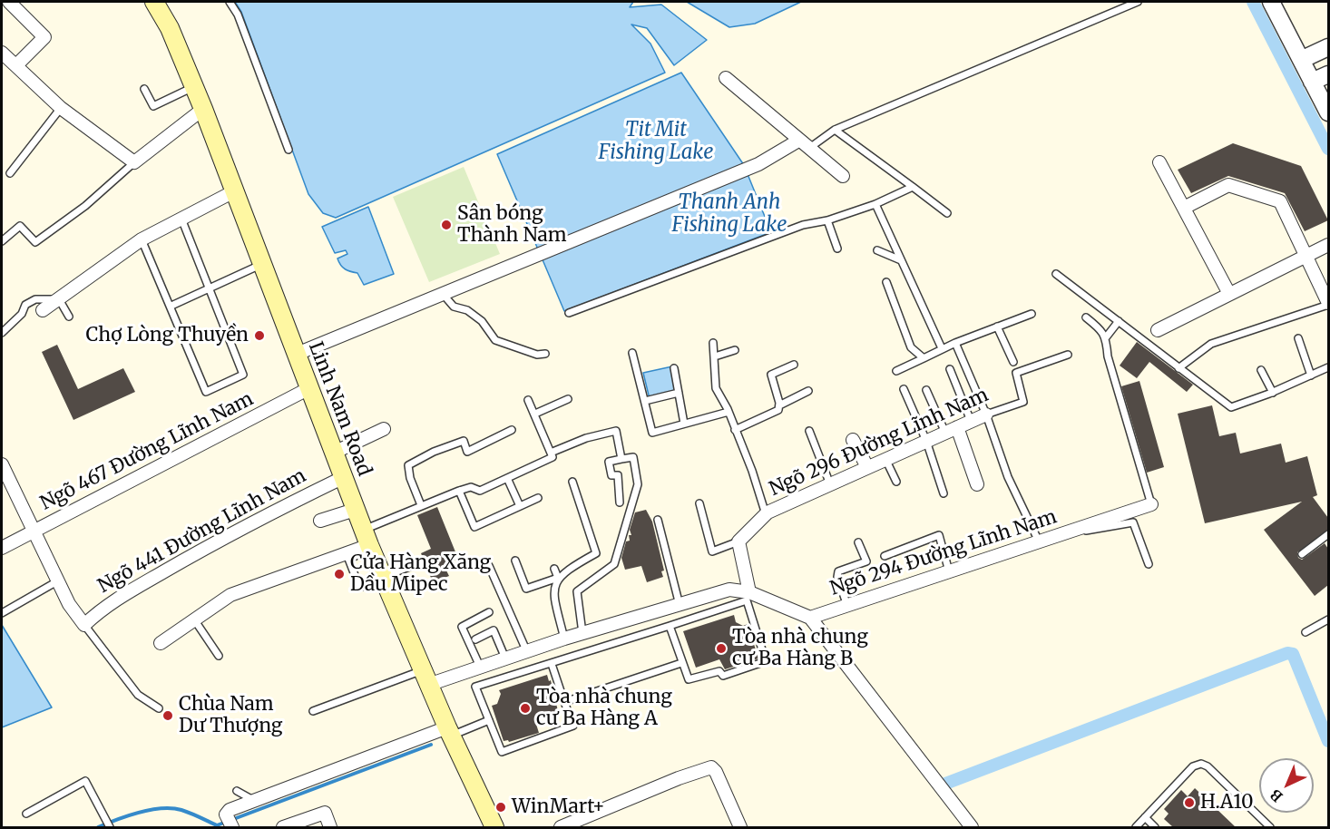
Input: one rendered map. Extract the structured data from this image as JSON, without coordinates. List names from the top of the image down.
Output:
{
  "streets": {
    "main road": ["Linh Nam Road"],
    "street": [
      "Ngõ 296 Đường Lĩnh Nam",
      "Ngõ 467 Đường Lĩnh Nam",
      "Ngõ 441 Đường Lĩnh Nam",
      "Ngõ 294 Đường Lĩnh Nam"
    ]
  },
  "crossings": [
    ["Linh Nam Road", "Ngõ 467 Đường Lĩnh Nam"],
    ["Linh Nam Road", "Ngõ 441 Đường Lĩnh Nam"]
  ],
  "water": ["Tit Mit Fishing Lake", "Thanh Anh Fishing Lake"],
  "places": [
    "Sân bóng Thành Nam",
    "Chợ Lòng Thuyền",
    "Cửa Hàng Xăng Dầu Mipec",
    "Tòa nhà chung cư Ba Hàng B",
    "Tòa nhà chung cư Ba Hàng A",
    "Chùa Nam Dư Thượng",
    "H.A10",
    "WinMart+"
  ],
  "north": "bottom left"
}
